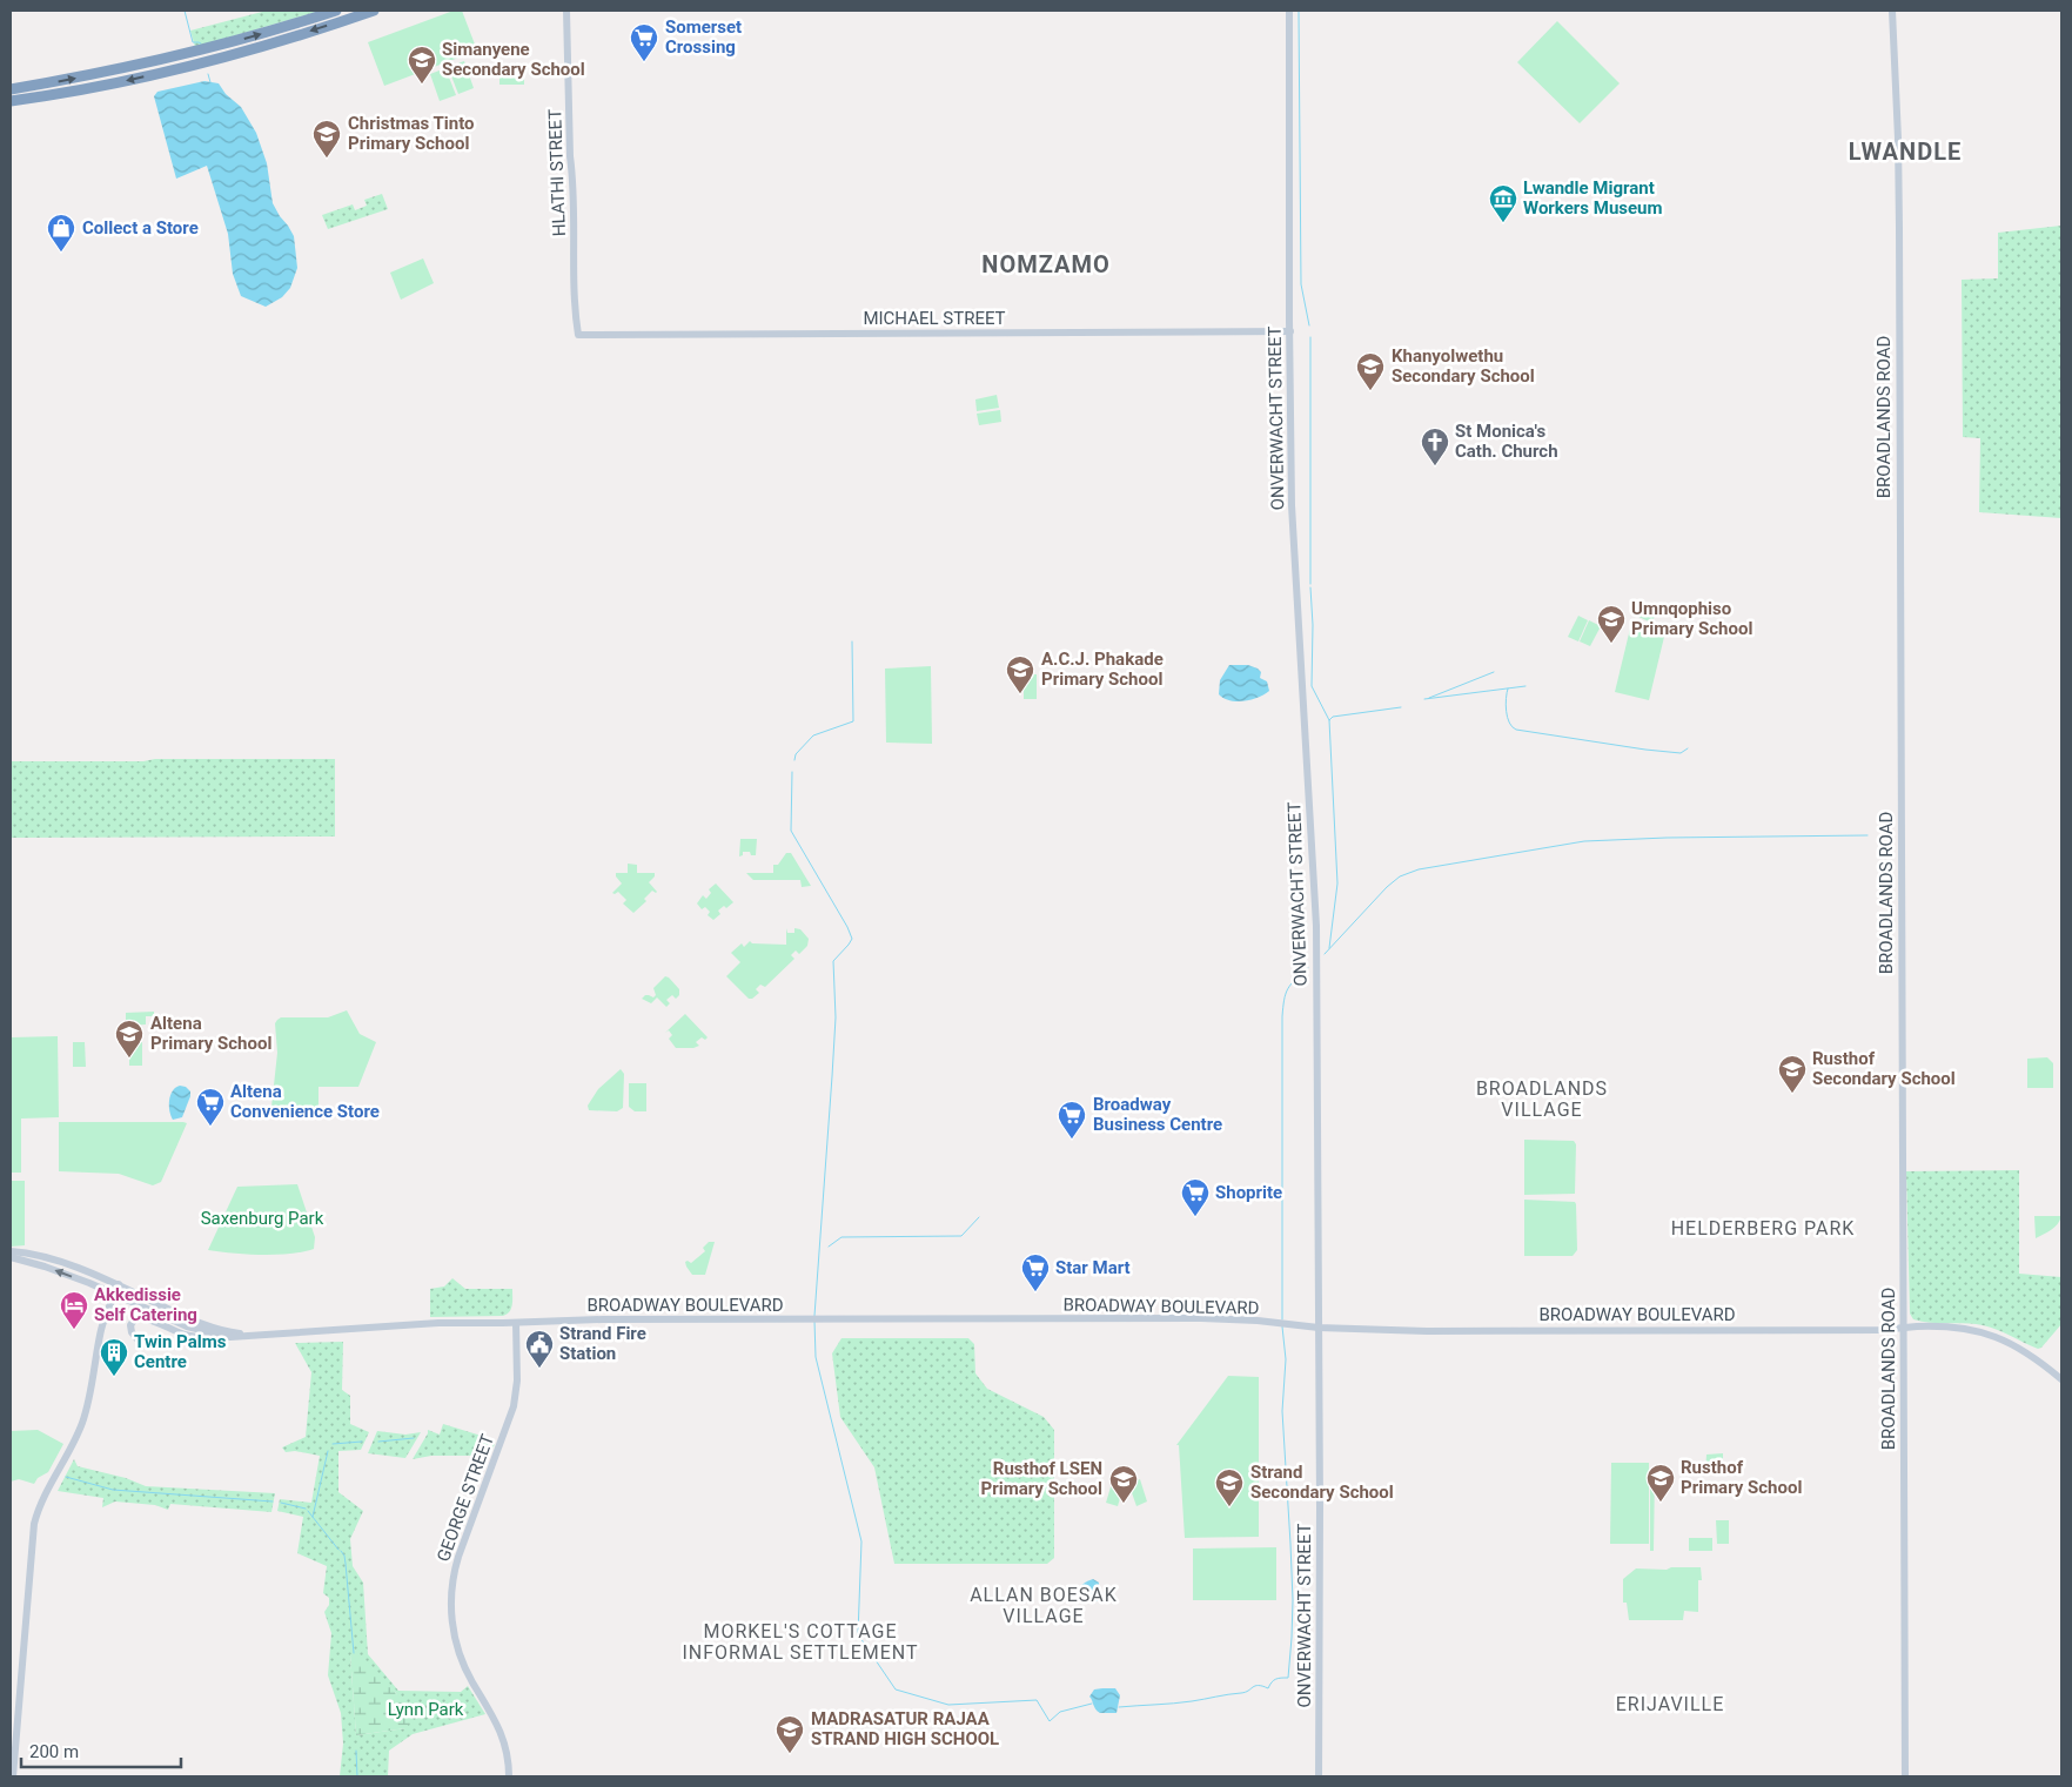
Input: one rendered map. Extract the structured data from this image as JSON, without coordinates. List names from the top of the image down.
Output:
{
  "streets": {
    "main road": [
      "HLATHI STREET",
      "MICHAEL STREET",
      "BROADLANDS ROAD",
      "ONVERWACHT STREET",
      "BROADWAY BOULEVARD",
      "GEORGE STREET"
    ]
  },
  "crossings": [
    ["HLATHI STREET", "MICHAEL STREET"],
    ["MICHAEL STREET", "ONVERWACHT STREET"],
    ["BROADLANDS ROAD", "BROADWAY BOULEVARD"],
    ["ONVERWACHT STREET", "BROADWAY BOULEVARD"],
    ["BROADWAY BOULEVARD", "GEORGE STREET"]
  ],
  "districts": [
    "LWANDLE",
    "NOMZAMO",
    "BROADLANDS VILLAGE",
    "HELDERBERG PARK",
    "ALLAN BOESAK VILLAGE",
    "MORKEL'S COTTAGE INFORMAL SETTLEMENT",
    "ERIJAVILLE"
  ],
  "parks": ["Saxenburg Park", "Lynn Park"],
  "places": {
    "supermarket": [
      "Somerset Crossing",
      "Altena Convenience Store",
      "Broadway Business Centre",
      "Shoprite",
      "Star Mart"
    ],
    "school or university": [
      "Simanyene Secondary School",
      "Christmas Tinto Primary School",
      "Khanyolwethu Secondary School",
      "Umnqophiso Primary School",
      "A.C.J. Phakade Primary School",
      "Altena Primary School",
      "Rusthof Secondary School",
      "Rusthof Primary School",
      "Rusthof LSEN Primary School",
      "Strand Secondary School",
      "MADRASATUR RAJAA STRAND HIGH SCHOOL"
    ],
    "museum": ["Lwandle Migrant Workers Museum"],
    "shop": ["Collect a Store"],
    "church": ["St Monica's Cath. Church"],
    "hotel": ["Akkedissie Self Catering"],
    "public building": ["Strand Fire Station"],
    "building": ["Twin Palms Centre"]
  },
  "scale_bar": "200 m"
}
